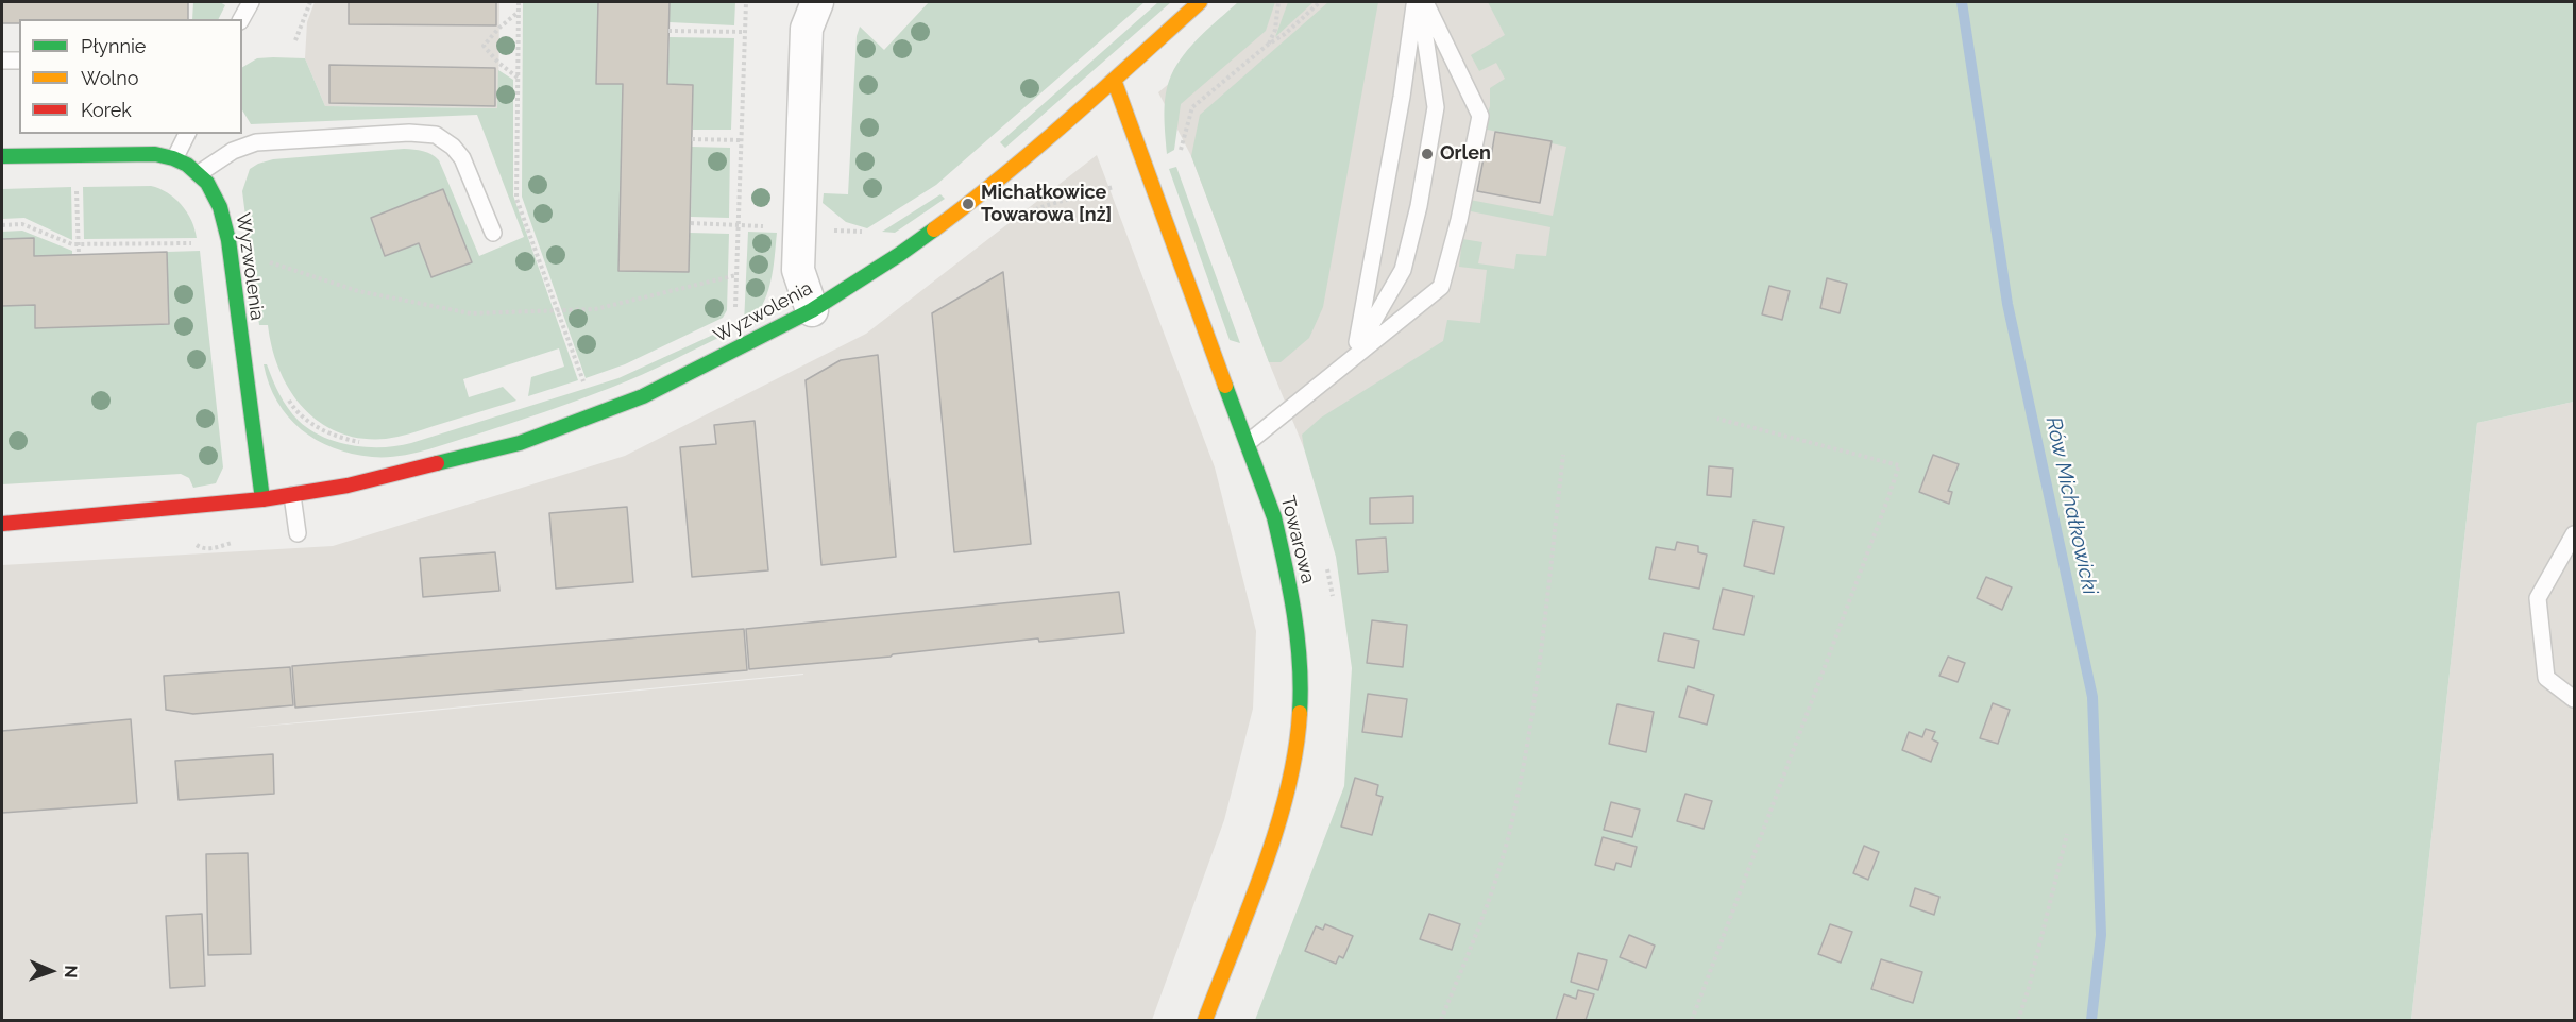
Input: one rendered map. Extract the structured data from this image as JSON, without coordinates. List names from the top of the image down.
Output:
{
  "streets": {
    "street": ["Wyzwolenia", "Towarowa"]
  },
  "crossings": [
    ["Wyzwolenia", "Towarowa"]
  ],
  "water": ["Rów Michałkowicki"],
  "places": ["Orlen", "Michałkowice Towarowa [nż]"],
  "legend": ["Płynnie", "Wolno", "Korek"],
  "north": "right"
}
